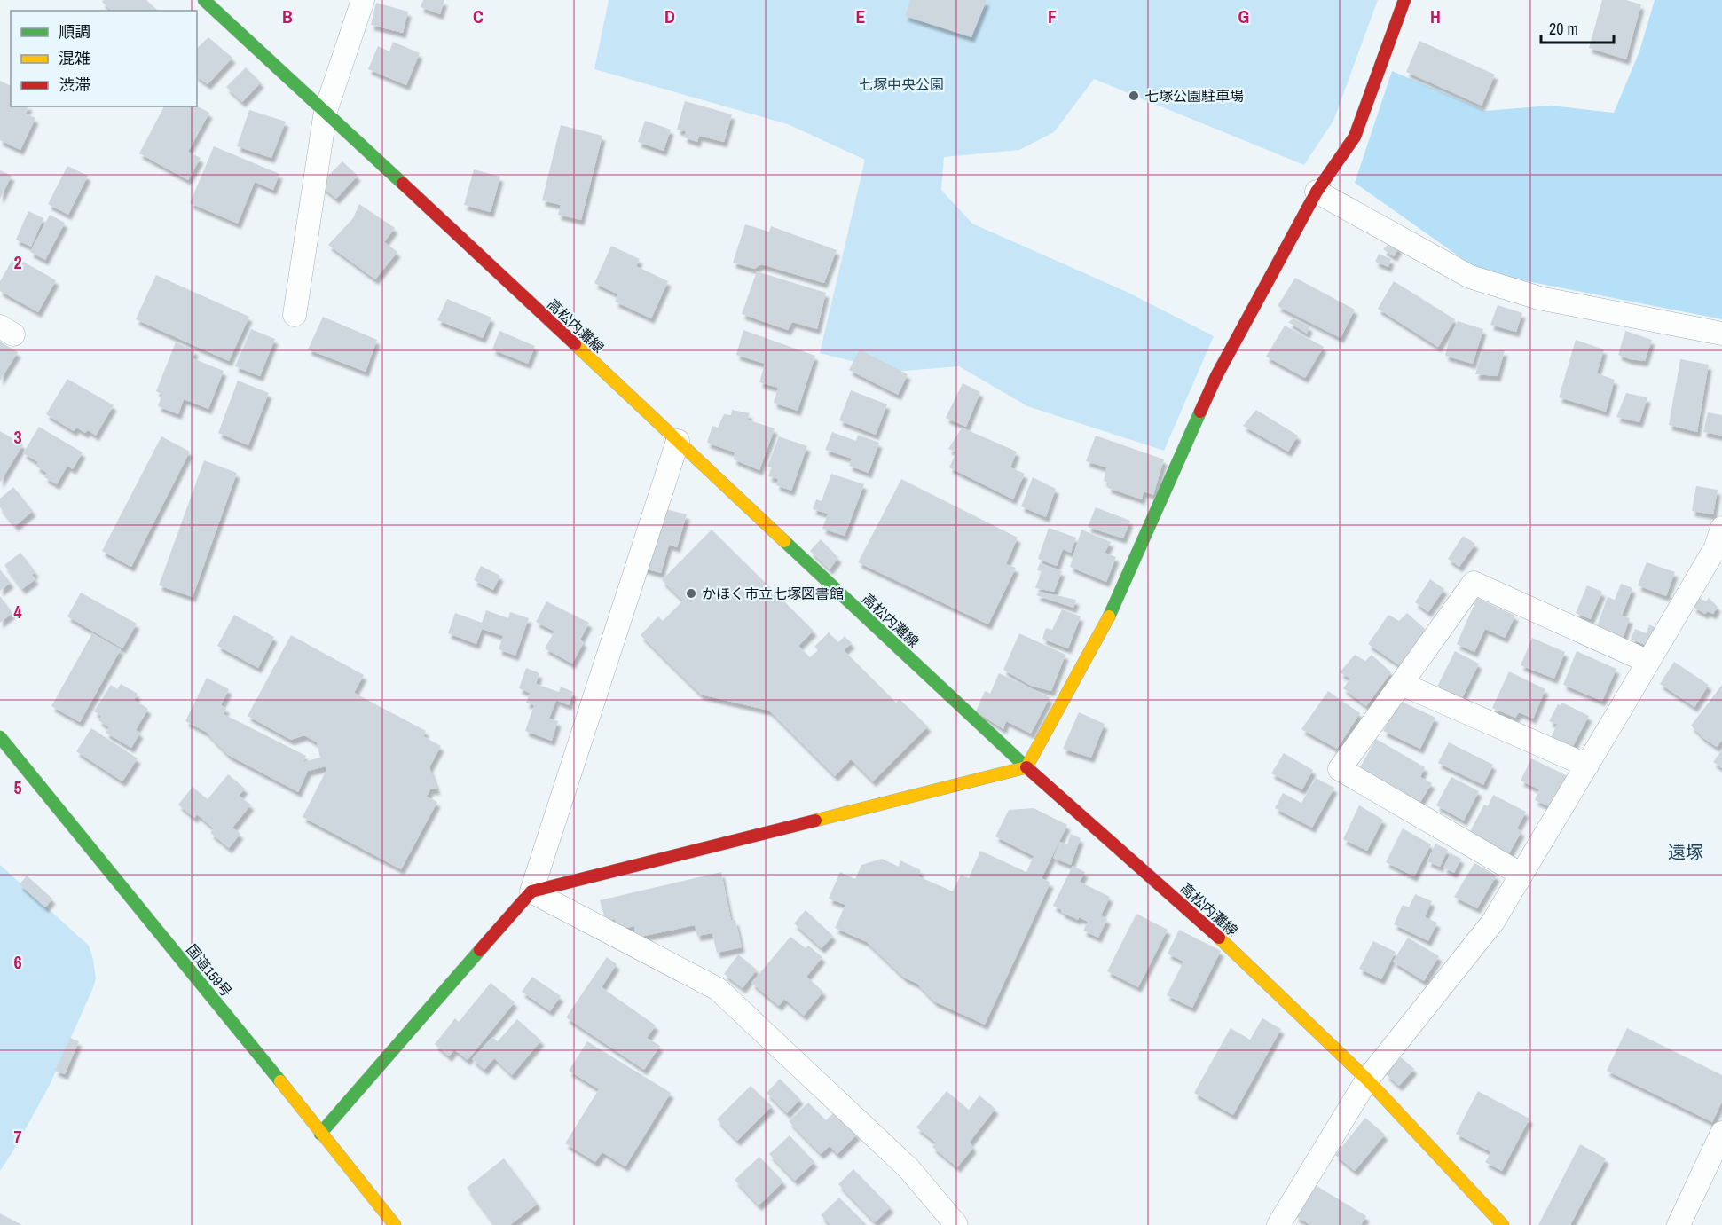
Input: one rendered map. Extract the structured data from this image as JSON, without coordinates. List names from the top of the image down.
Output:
{
  "streets": {
    "main road": ["高松内灘線", "国道159号"]
  },
  "districts": ["遠塚"],
  "parks": ["七塚中央公園"],
  "places": ["七塚公園駐車場", "かほく市立七塚図書館"],
  "legend": ["順調", "混雑", "渋滞"],
  "scale_bar": "20 m",
  "grid": {
    "columns": [
      "B",
      "C",
      "D",
      "E",
      "F",
      "G",
      "H"
    ],
    "rows": [
      "2",
      "3",
      "4",
      "5",
      "6",
      "7"
    ]
  }
}
